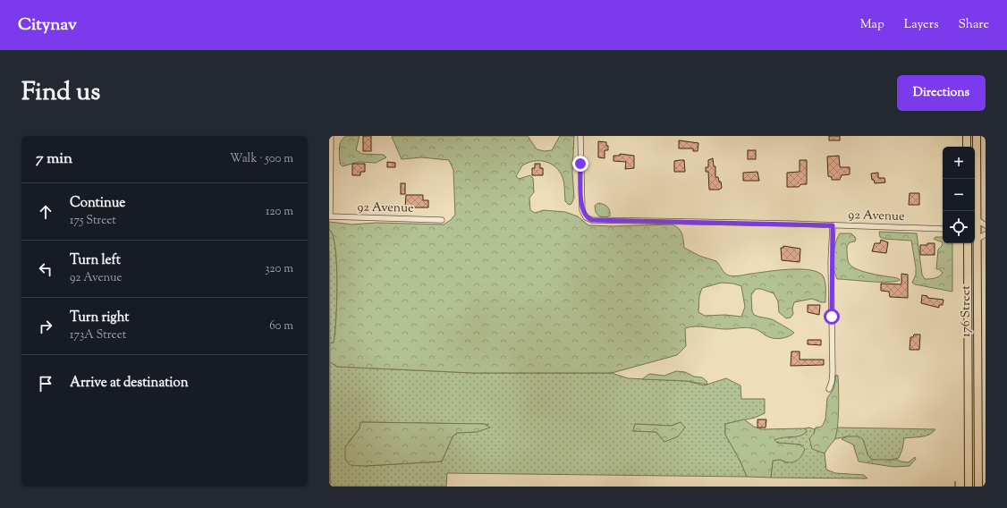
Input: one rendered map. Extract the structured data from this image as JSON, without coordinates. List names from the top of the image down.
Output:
{
  "streets": {
    "highway": ["176 Street"],
    "street": ["92 Avenue"]
  },
  "page": {
    "header": "Citynav",
    "nav": ["Map", "Layers", "Share"],
    "title": "Find us",
    "buttons": "Directions",
    "heading": ["7 min", "Walk · 500 m"],
    "map_buttons": ["+", "−"],
    "list": [
      ["Continue", "175 Street", "120 m"],
      ["Turn left", "92 Avenue", "320 m"],
      ["Turn right", "173A Street", "60 m"],
      "Arrive at destination"
    ]
  }
}
